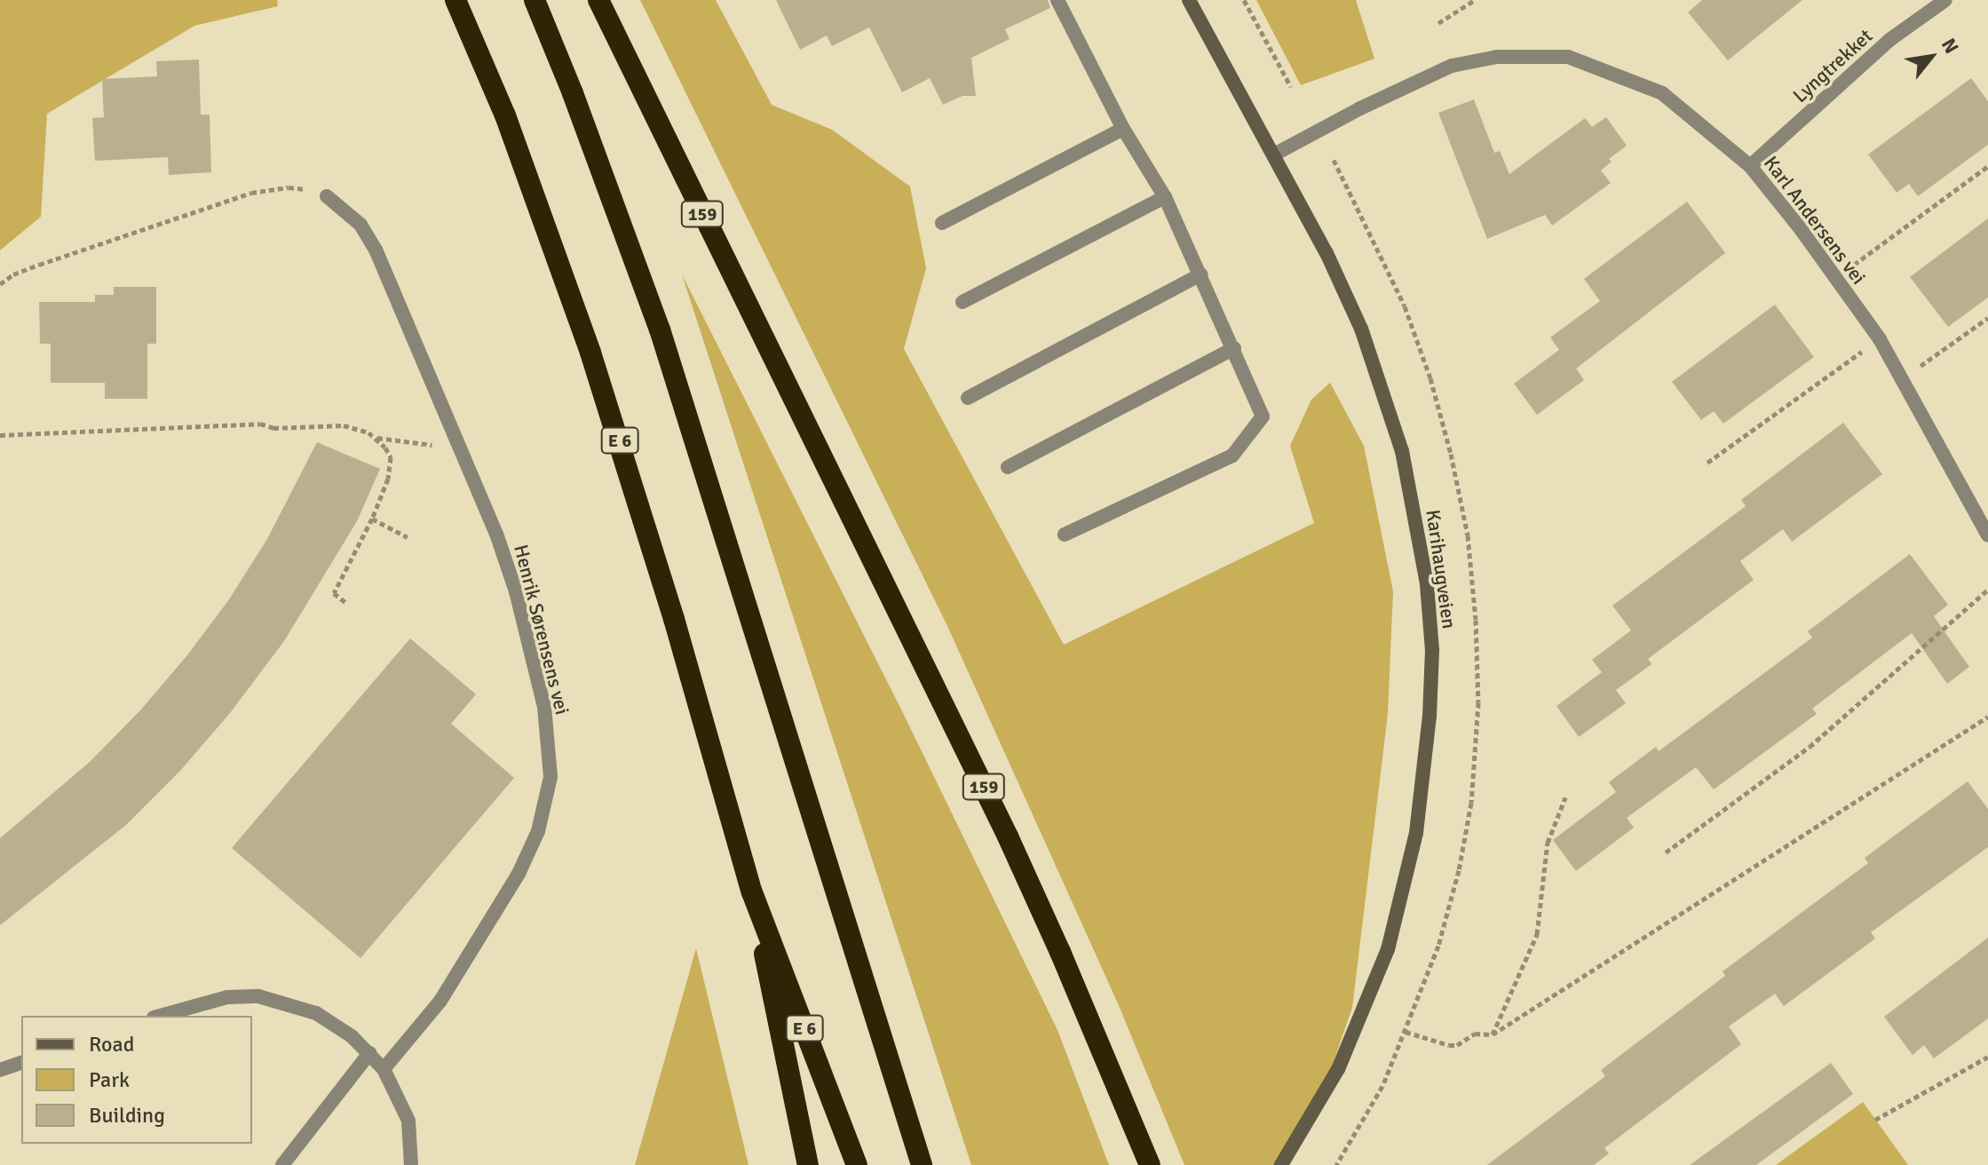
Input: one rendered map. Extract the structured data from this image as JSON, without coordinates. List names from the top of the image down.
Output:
{
  "streets": {
    "highway": ["159", "E 6"],
    "main road": ["Karihaugveien"],
    "street": ["Lyngtrekket", "Karl Andersens vei", "Henrik Sørensens vei"]
  },
  "crossings": [
    ["Lyngtrekket", "Karl Andersens vei"],
    ["Karl Andersens vei", "Karihaugveien"]
  ],
  "legend": ["Road", "Park", "Building"],
  "north": "top right"
}
